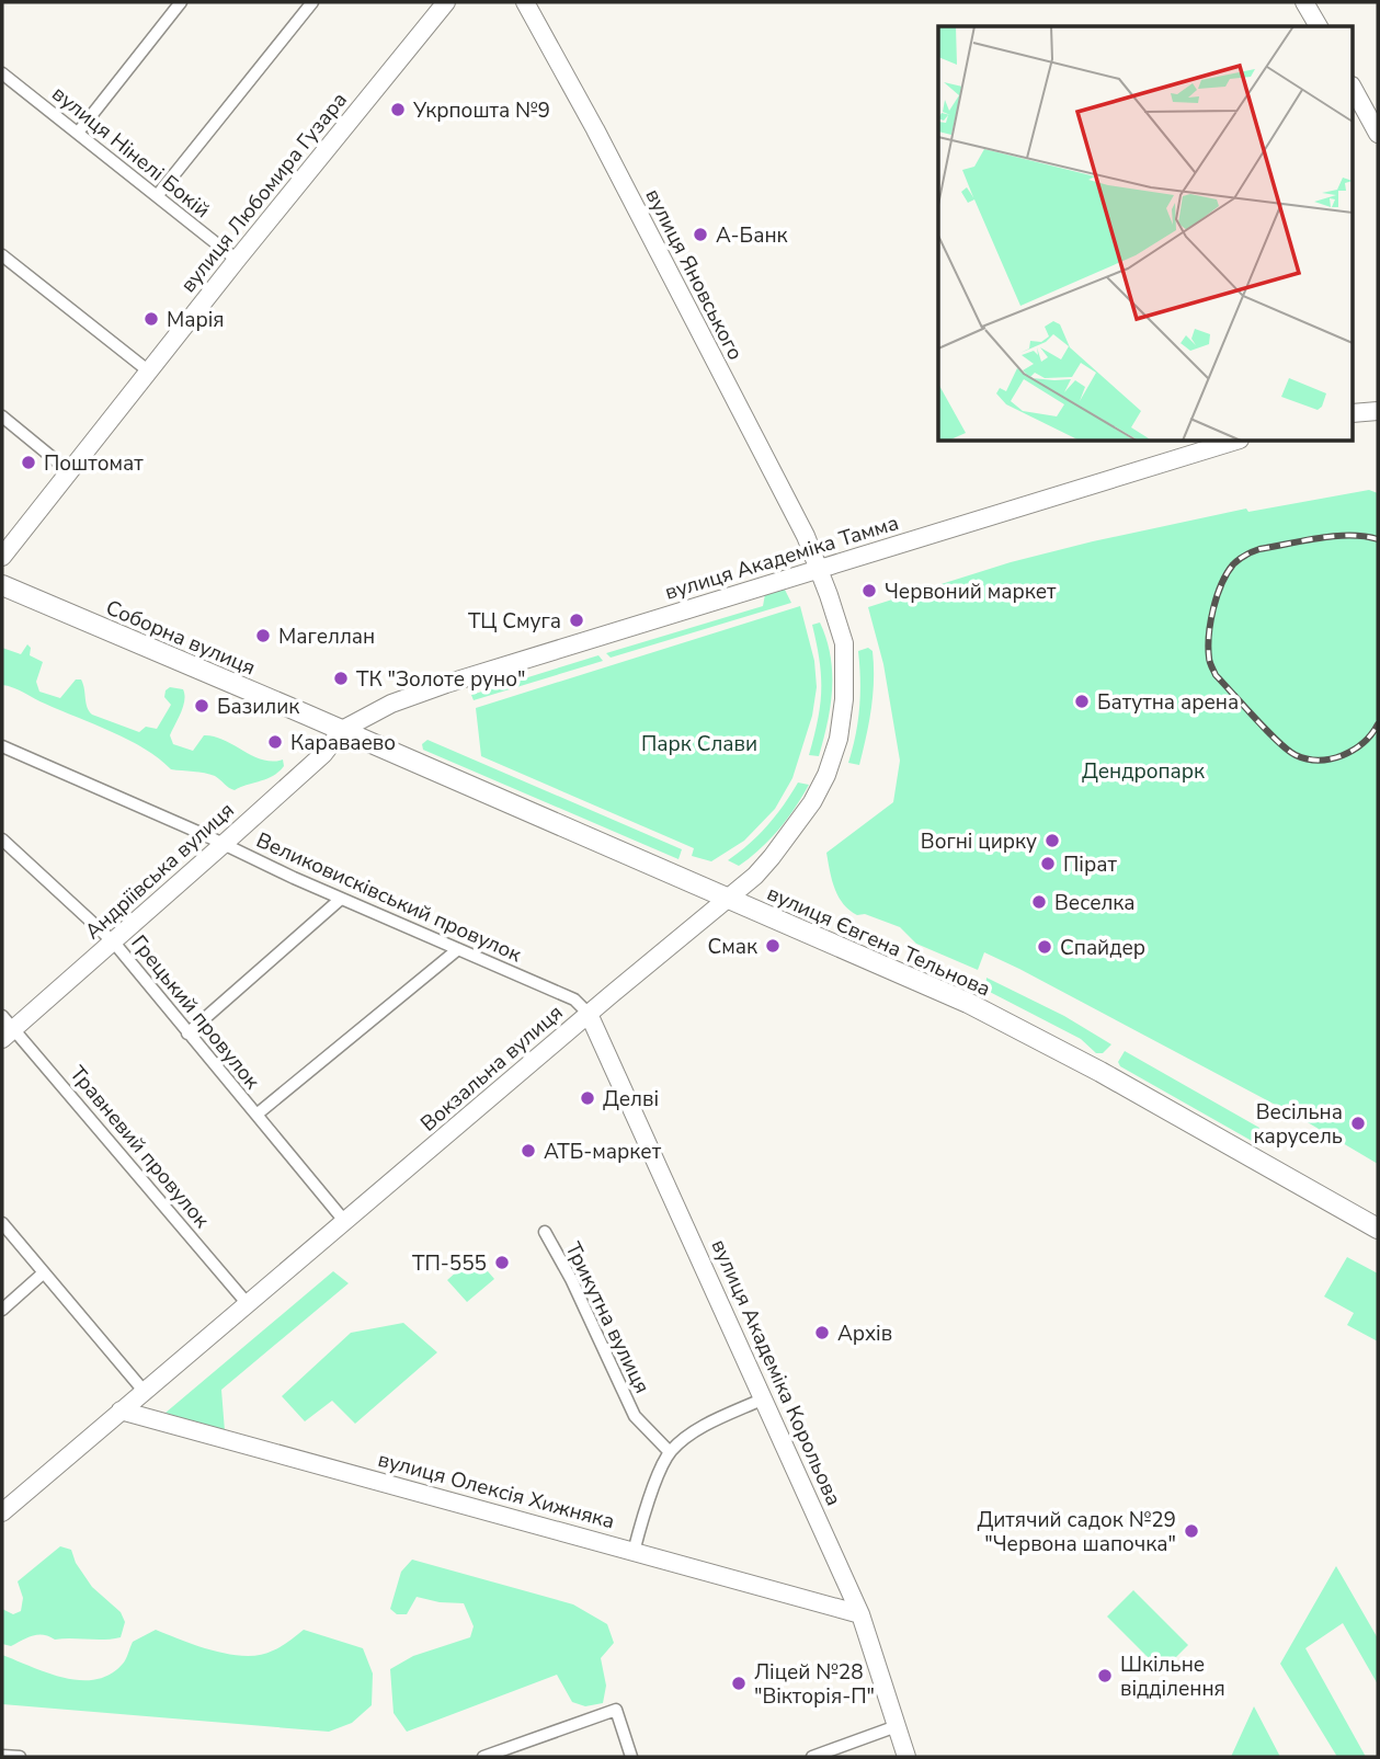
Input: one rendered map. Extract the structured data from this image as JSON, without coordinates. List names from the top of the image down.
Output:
{
  "streets": {
    "main road": [
      "вулиця Любомира Гузара",
      "вулиця Яновського",
      "вулиця Академіка Тамма",
      "Соборна вулиця",
      "Андріївська вулиця",
      "вулиця Євгена Тельнова",
      "Вокзальна вулиця",
      "вулиця Академіка Корольова",
      "вулиця Олексія Хижняка"
    ],
    "street": [
      "вулиця Нінелі Бокій",
      "Великовисківський провулок",
      "Грецький провулок",
      "Травневий провулок",
      "Трикутна вулиця"
    ]
  },
  "crossings": [
    ["вулиця Нінелі Бокій", "вулиця Любомира Гузара"],
    ["вулиця Яновського", "вулиця Академіка Тамма"],
    ["вулиця Яновського", "Вокзальна вулиця"],
    ["вулиця Академіка Тамма", "Соборна вулиця"],
    ["вулиця Академіка Тамма", "Андріївська вулиця"],
    ["вулиця Академіка Тамма", "вулиця Євгена Тельнова"],
    ["вулиця Академіка Тамма", "Вокзальна вулиця"],
    ["Соборна вулиця", "Андріївська вулиця"],
    ["Соборна вулиця", "вулиця Євгена Тельнова"],
    ["Андріївська вулиця", "Великовисківський провулок"],
    ["Андріївська вулиця", "вулиця Євгена Тельнова"],
    ["Андріївська вулиця", "Грецький провулок"],
    ["Андріївська вулиця", "Травневий провулок"],
    ["Великовисківський провулок", "Вокзальна вулиця"],
    ["Великовисківський провулок", "вулиця Академіка Корольова"],
    ["вулиця Євгена Тельнова", "Вокзальна вулиця"],
    ["Грецький провулок", "Вокзальна вулиця"],
    ["Вокзальна вулиця", "Травневий провулок"],
    ["Вокзальна вулиця", "вулиця Академіка Корольова"],
    ["Вокзальна вулиця", "вулиця Олексія Хижняка"],
    ["вулиця Академіка Корольова", "вулиця Олексія Хижняка"]
  ],
  "parks": ["Парк Слави", "Дендропарк"],
  "places": [
    "Укрпошта №9",
    "А-Банк",
    "Марія",
    "Поштомат",
    "Червоний маркет",
    "ТЦ Смуга",
    "Магеллан",
    "ТК \"Золоте руно\"",
    "Батутна арена",
    "Базилик",
    "Караваево",
    "Вогні цирку",
    "Пірат",
    "Веселка",
    "Смак",
    "Спайдер",
    "Делві",
    "Весільна карусель",
    "АТБ-маркет",
    "ТП-555",
    "Архів",
    "Дитячий садок №29 \"Червона шапочка\"",
    "Шкільне відділення",
    "Ліцей №28 \"Вікторія-П\""
  ]
}
